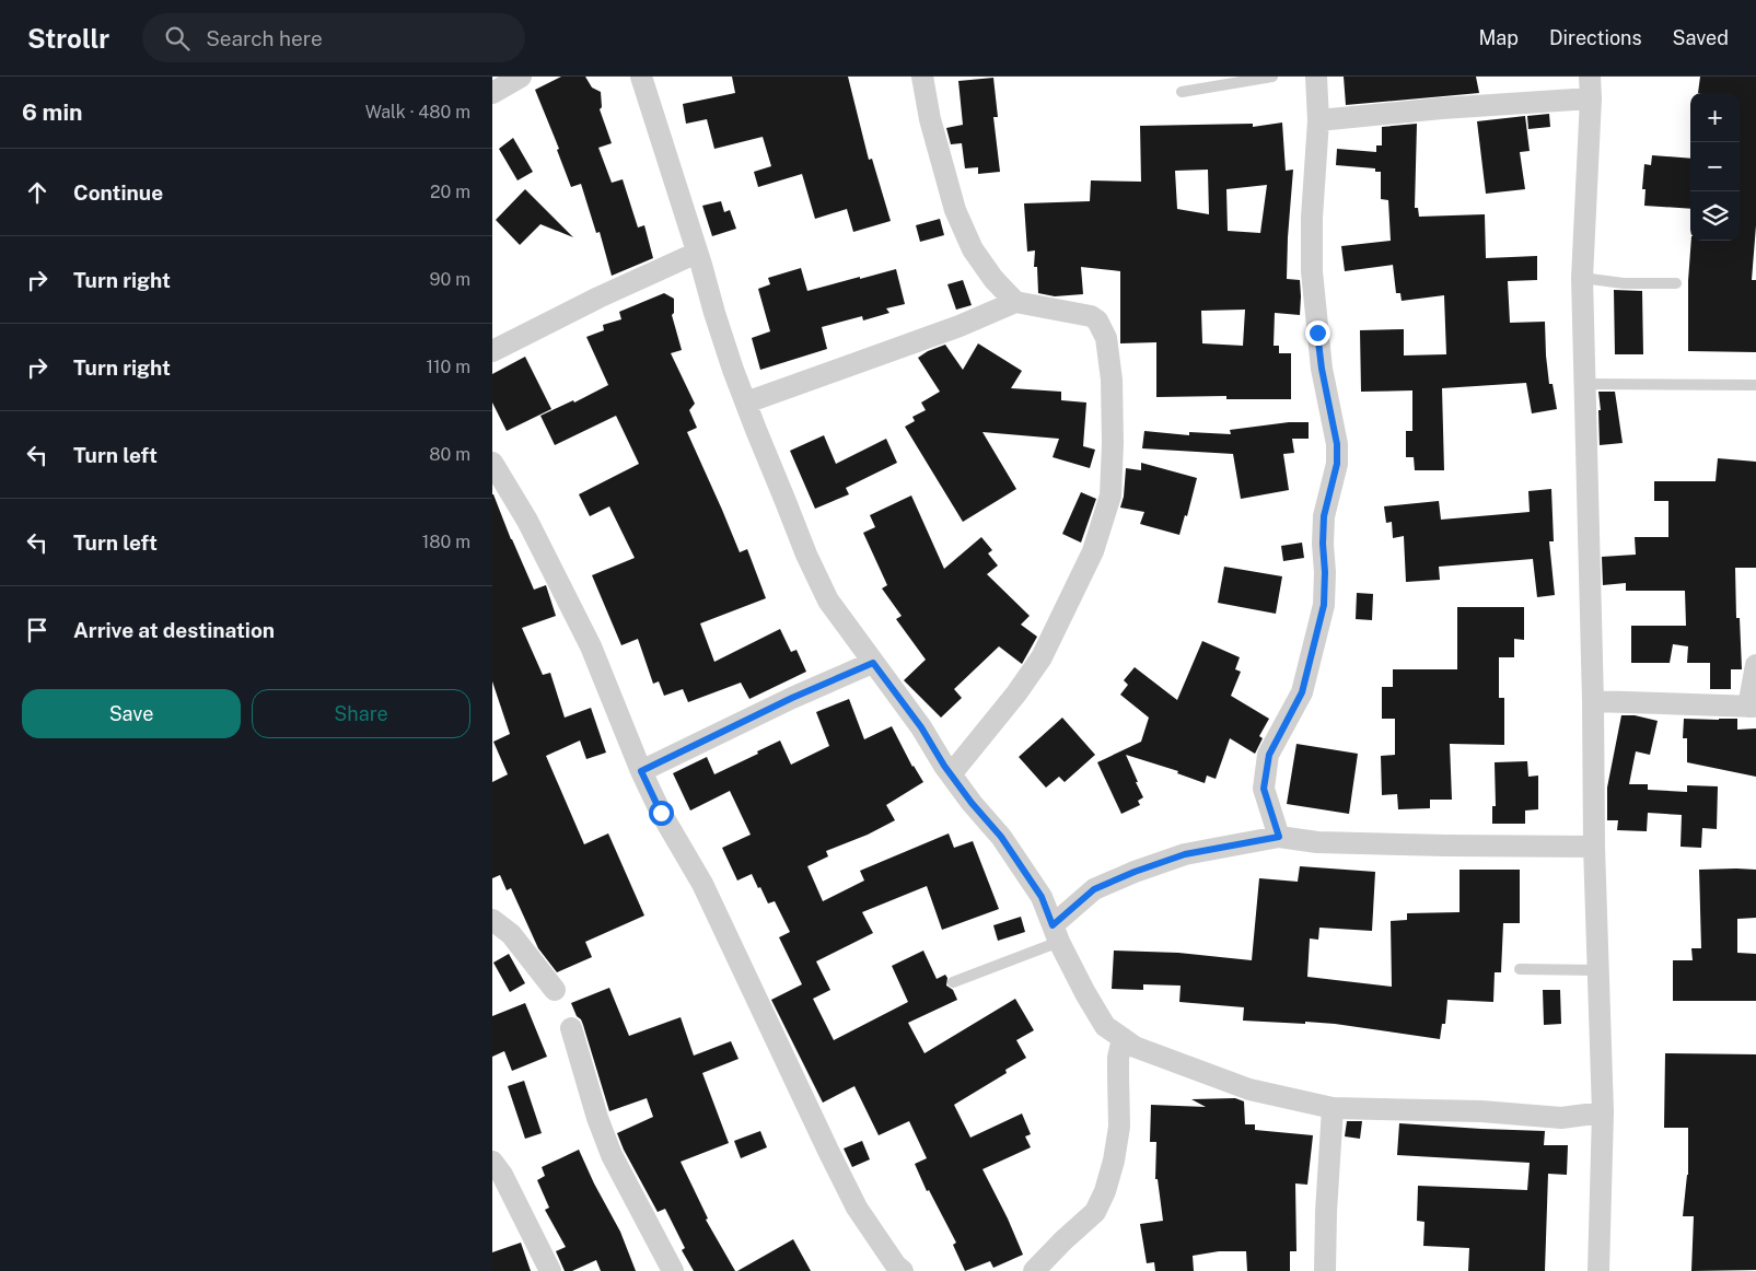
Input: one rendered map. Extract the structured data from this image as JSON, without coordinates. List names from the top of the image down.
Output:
{
  "page": {
    "header": "Strollr",
    "search": "Search here",
    "nav": ["Map", "Directions", "Saved"],
    "heading": ["6 min", "Walk · 480 m"],
    "map_buttons": ["+", "−"],
    "list": [
      ["Continue", "20 m"],
      ["Turn right", "90 m"],
      ["Turn right", "110 m"],
      ["Turn left", "80 m"],
      ["Turn left", "180 m"],
      "Arrive at destination"
    ],
    "buttons": ["Save", "Share"]
  }
}
